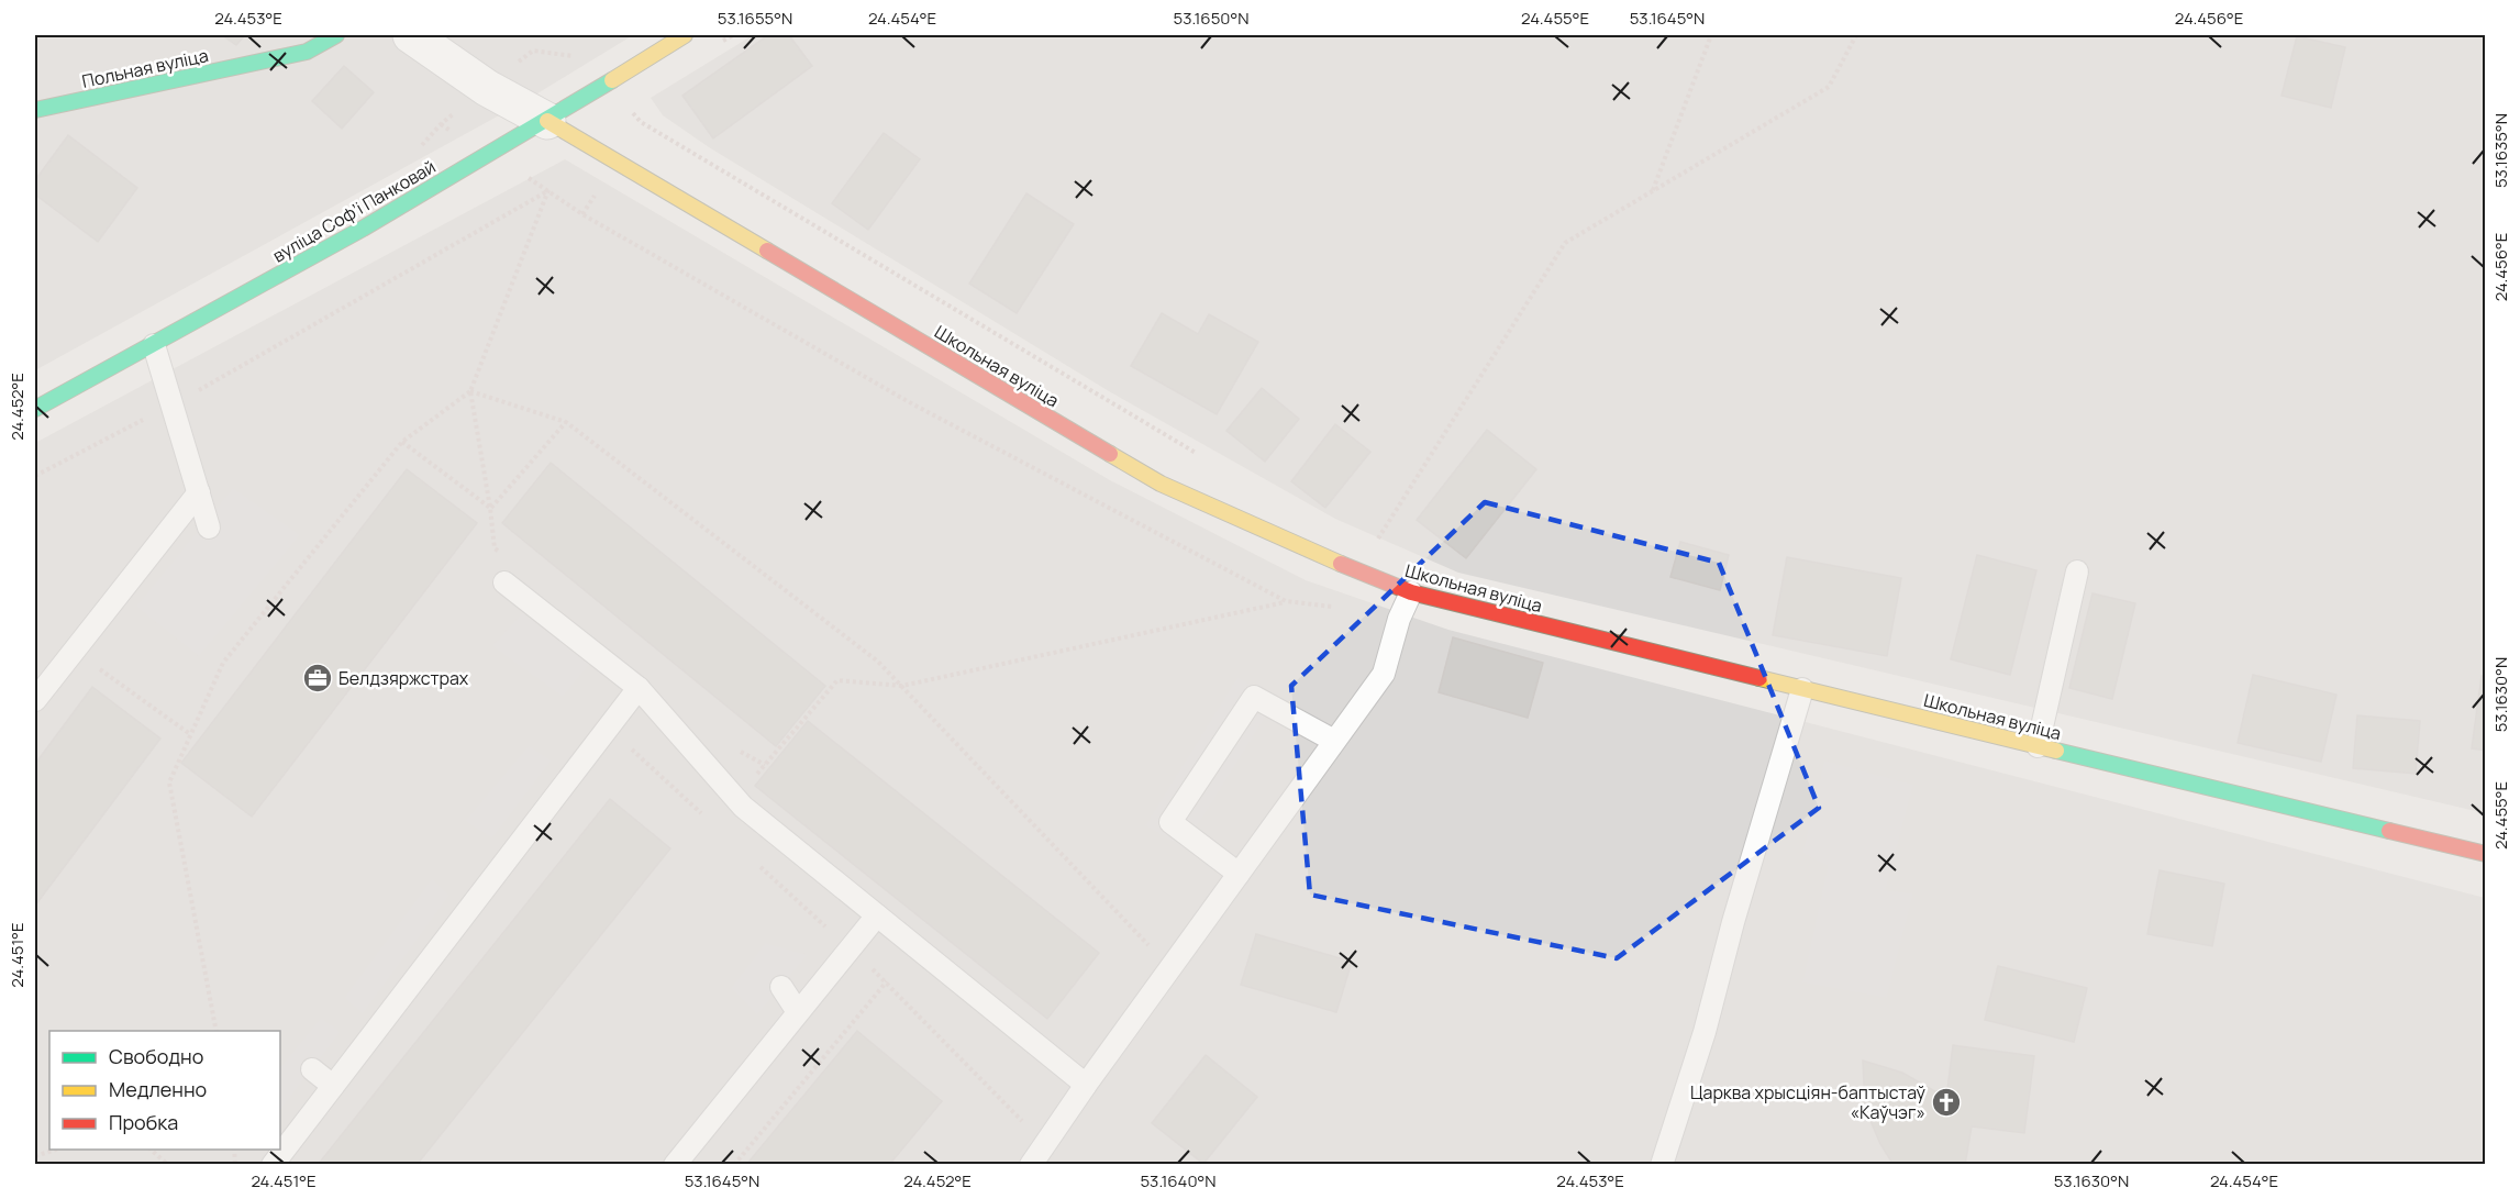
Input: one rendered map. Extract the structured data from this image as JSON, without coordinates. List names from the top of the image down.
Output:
{
  "streets": {
    "street": ["Польная вуліца", "вуліца Софʼі Панковай", "Школьная вуліца"]
  },
  "crossings": [
    ["вуліца Софʼі Панковай", "Школьная вуліца"]
  ],
  "places": {
    "office": ["Белдзяржстрах"],
    "church": ["Царква хрысціян-баптыстаў «Каўчэг»"]
  },
  "legend": ["Свободно", "Медленно", "Пробка"],
  "coordinates": [
    "24.453°E",
    "53.1655°N",
    "24.454°E",
    "53.1650°N",
    "24.455°E",
    "53.1645°N",
    "24.456°E",
    "53.1635°N",
    "24.452°E",
    "53.1630°N",
    "24.451°E",
    "53.1640°N"
  ]
}
